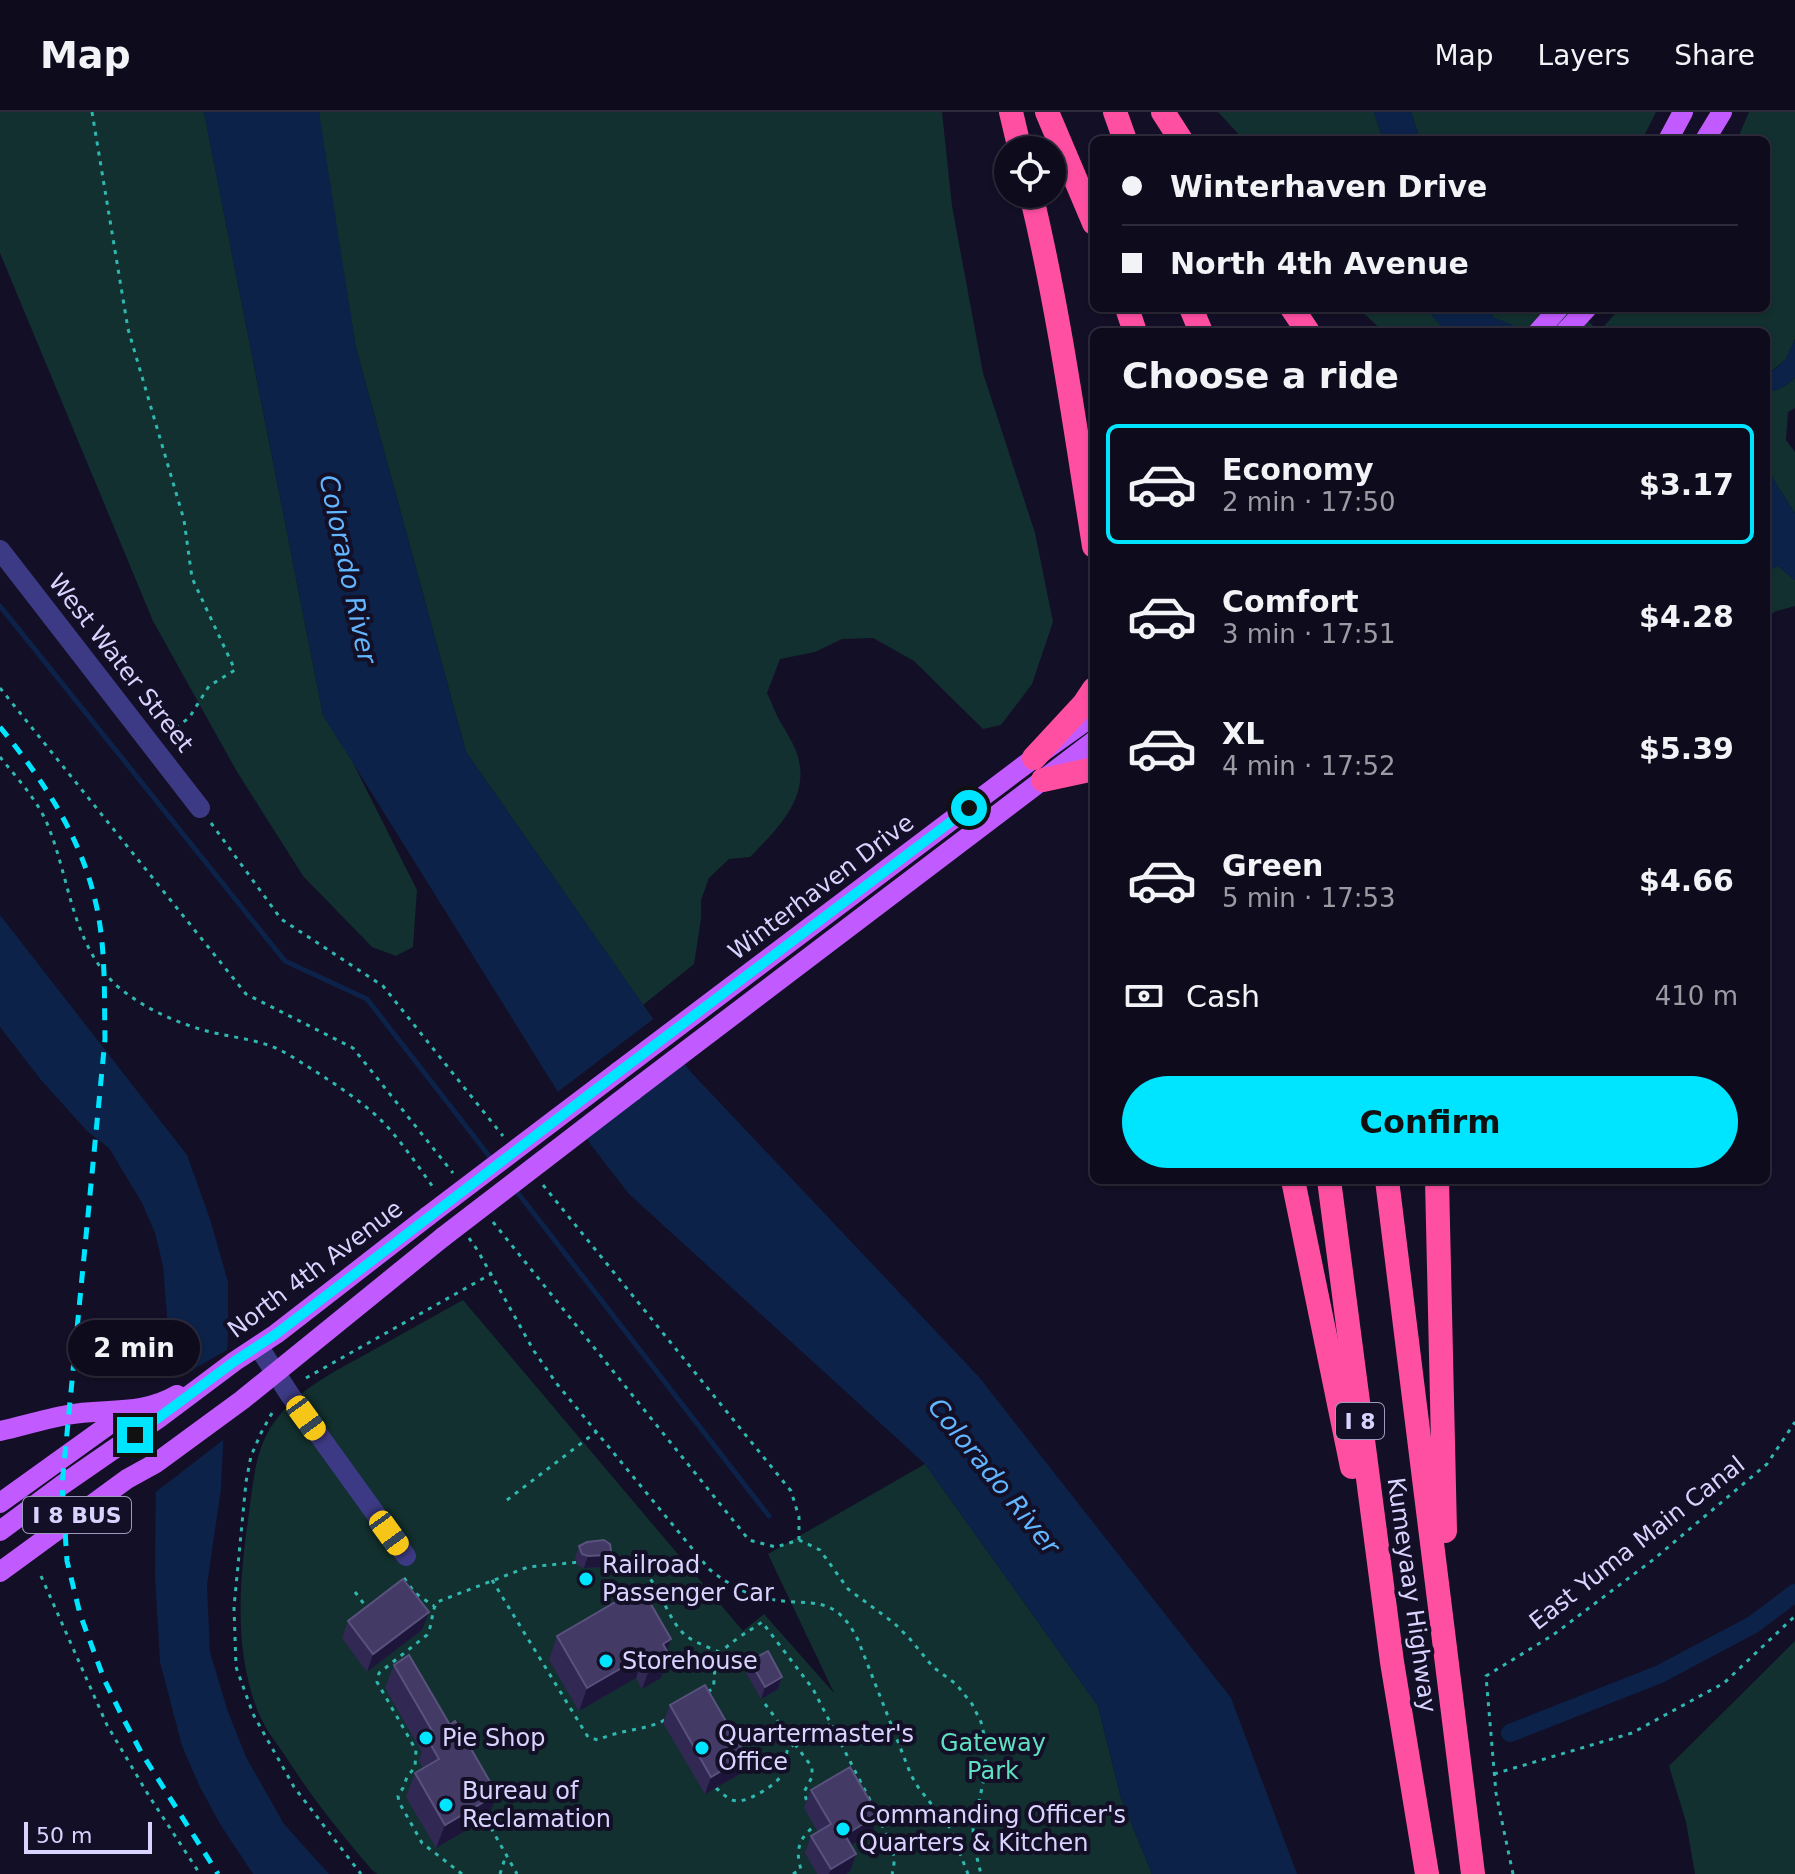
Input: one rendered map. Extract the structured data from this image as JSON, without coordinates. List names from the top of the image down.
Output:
{
  "streets": {
    "highway": ["I 8", "Kumeyaay Highway"],
    "main road": ["Winterhaven Drive", "North 4th Avenue", "I 8 BUS"],
    "street": ["West Water Street"],
    "path": ["East Yuma Main Canal"]
  },
  "crossings": [
    ["Winterhaven Drive", "North 4th Avenue"],
    ["Winterhaven Drive", "I 8 BUS"]
  ],
  "water": ["Colorado River"],
  "parks": ["Gateway Park"],
  "places": [
    "Railroad Passenger Car",
    "Storehouse",
    "Pie Shop",
    "Quartermaster's Office",
    "Bureau of Reclamation",
    "Commanding Officer's Quarters & Kitchen"
  ],
  "scale_bar": "50 m",
  "page": {
    "header": "Map",
    "nav": ["Map", "Layers", "Share"],
    "banner": ["Winterhaven Drive", "North 4th Avenue"],
    "heading": "Choose a ride",
    "list": [
      {
        "name": "Economy",
        "note": "2 min · 17:50",
        "value": "$3.17"
      },
      {
        "name": "Comfort",
        "note": "3 min · 17:51",
        "value": "$4.28"
      },
      {
        "name": "XL",
        "note": "4 min · 17:52",
        "value": "$5.39"
      },
      {
        "name": "Green",
        "note": "5 min · 17:53",
        "value": "$4.66"
      }
    ],
    "pay": ["Cash", "410 m"],
    "buttons": "Confirm",
    "bubble": "2 min",
    "scale": "50 m"
  }
}
